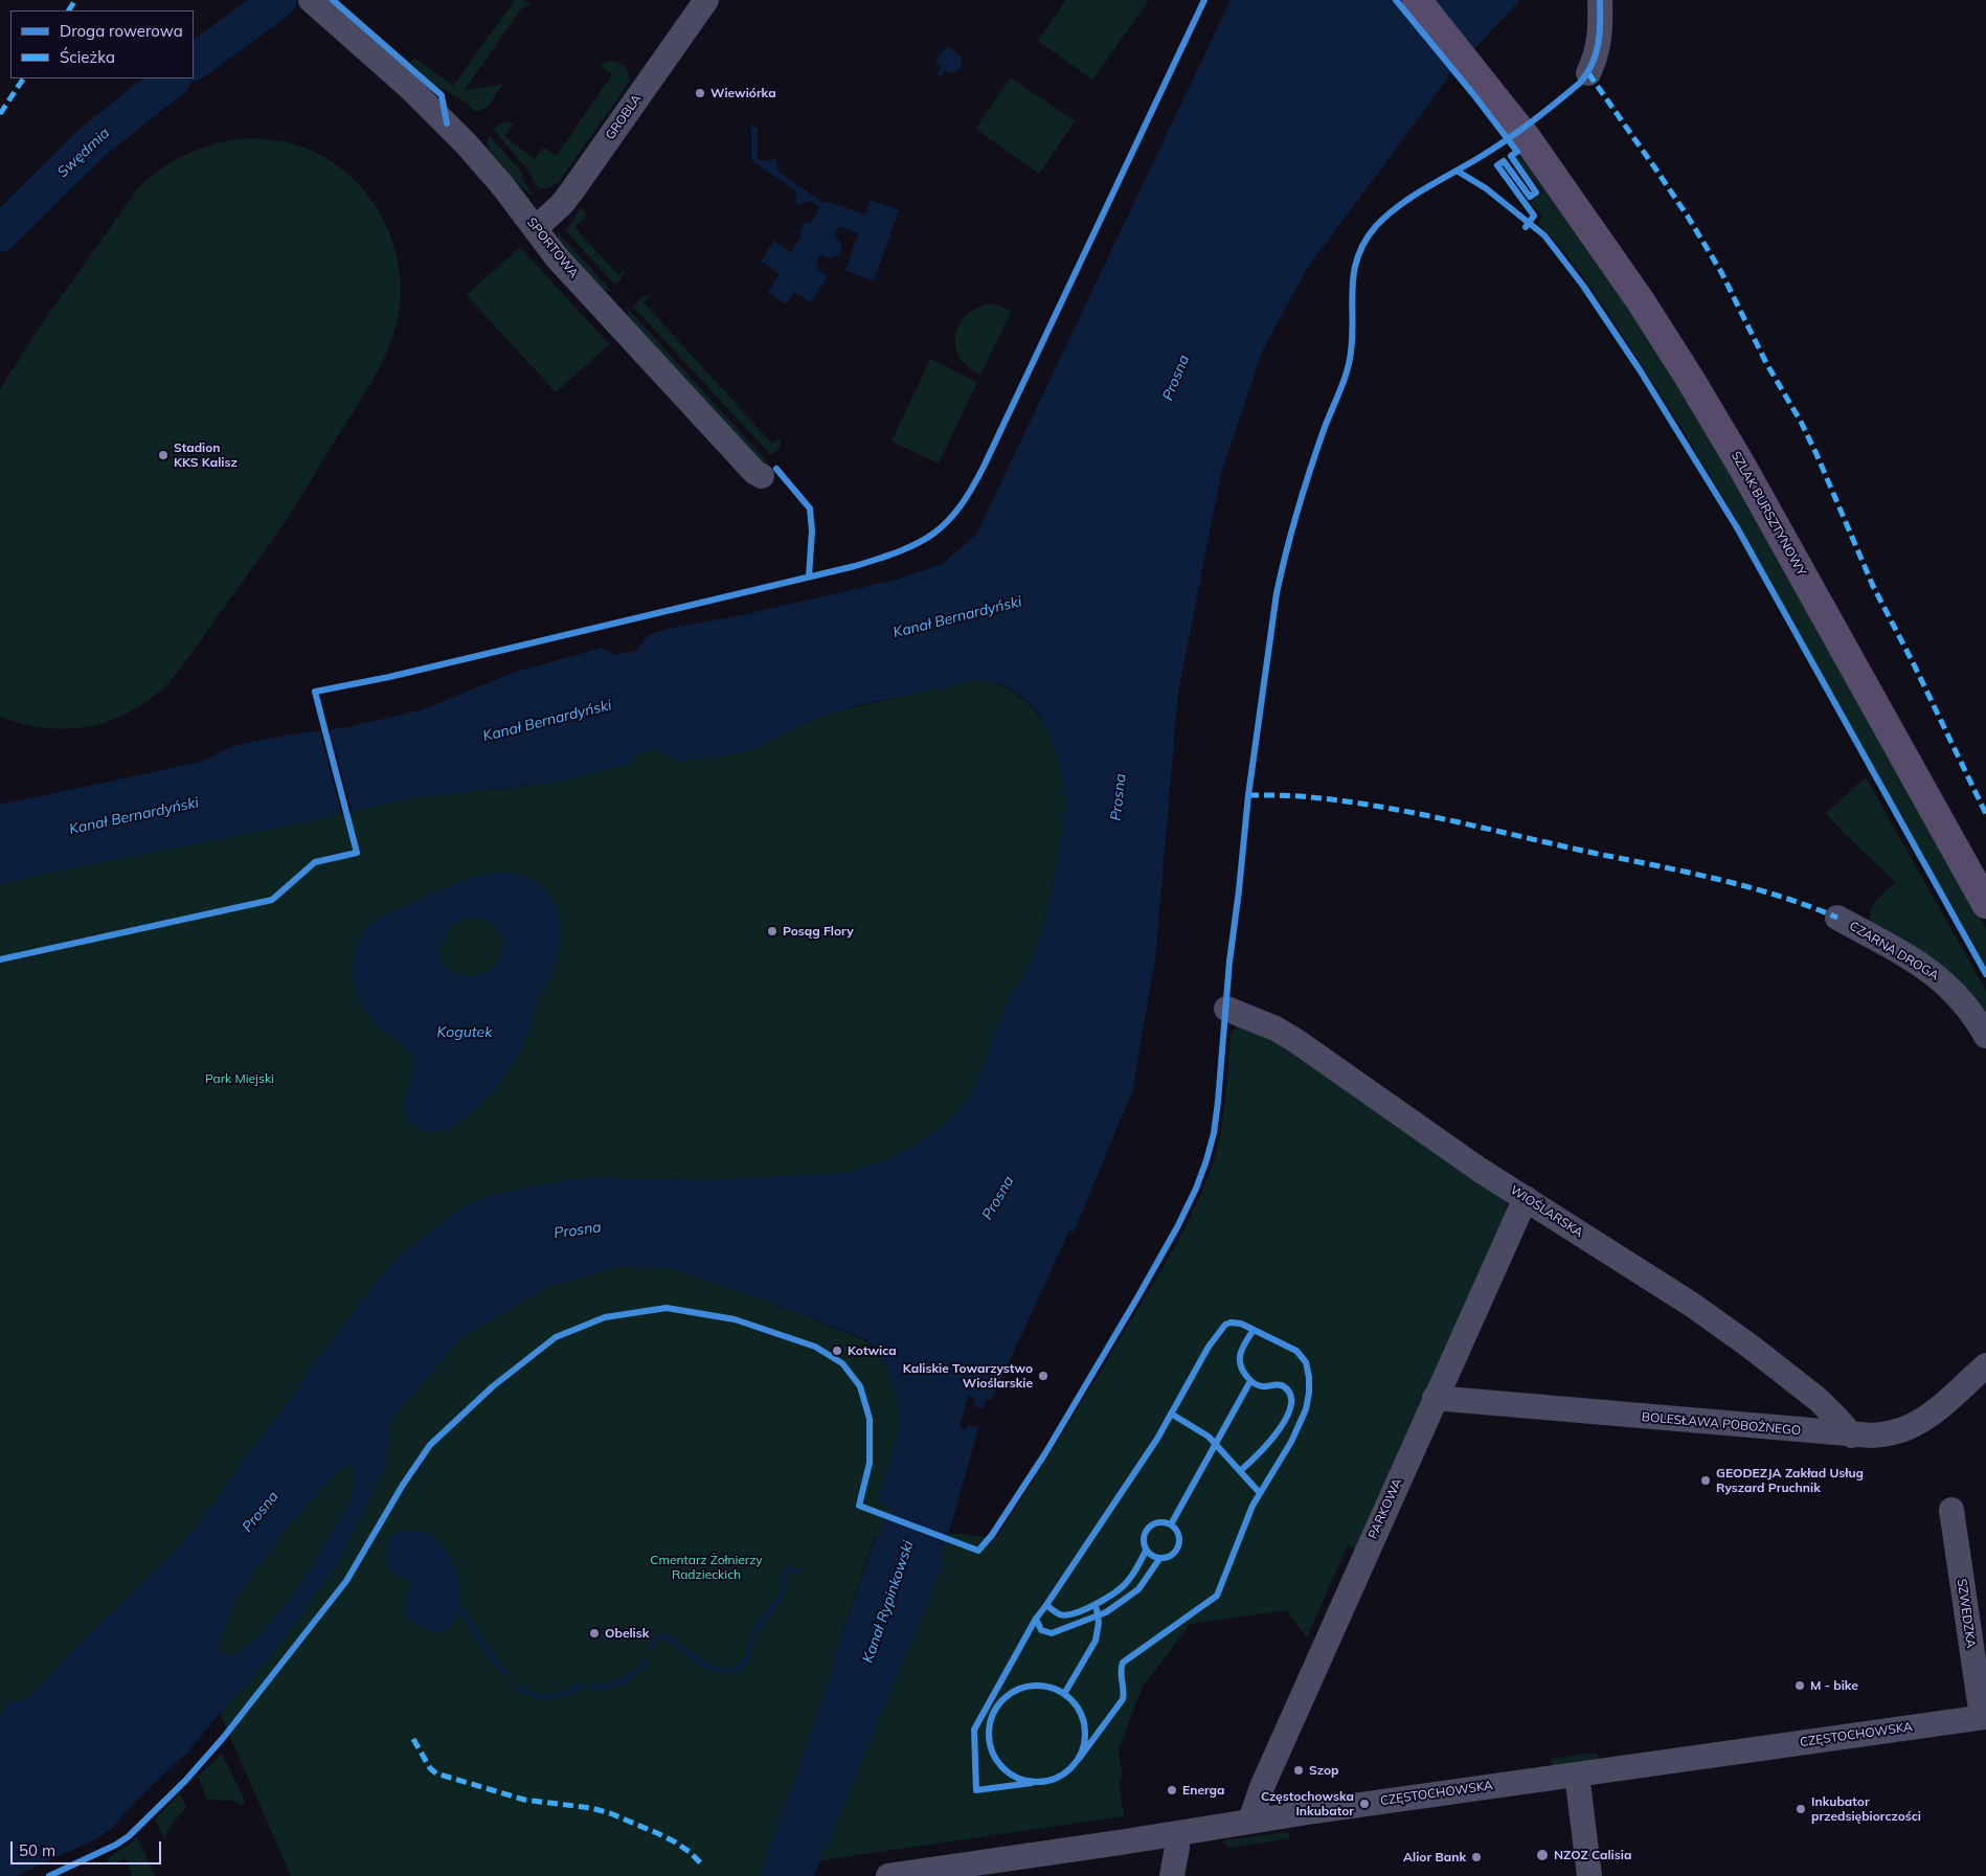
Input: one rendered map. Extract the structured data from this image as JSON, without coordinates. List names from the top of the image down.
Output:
{
  "streets": {
    "main road": ["SZLAK BURSZTYNOWY"],
    "street": [
      "GROBLA",
      "SPORTOWA",
      "CZARNA DROGA",
      "WIOŚLARSKA",
      "BOLESŁAWA POBOŻNEGO",
      "PARKOWA",
      "SZWEDZKA",
      "CZĘSTOCHOWSKA"
    ]
  },
  "crossings": [
    ["GROBLA", "SPORTOWA"],
    ["WIOŚLARSKA", "BOLESŁAWA POBOŻNEGO"],
    ["WIOŚLARSKA", "PARKOWA"],
    ["BOLESŁAWA POBOŻNEGO", "PARKOWA"],
    ["PARKOWA", "CZĘSTOCHOWSKA"],
    ["SZWEDZKA", "CZĘSTOCHOWSKA"]
  ],
  "water": [
    "Swędrnia",
    "Prosna",
    "Kanał Bernardyński",
    "Kogutek",
    "Kanał Rypinkowski"
  ],
  "parks": ["Park Miejski", "Cmentarz Żołnierzy Radzieckich"],
  "places": [
    "Wiewiórka",
    "Stadion KKS Kalisz",
    "Posąg Flory",
    "Kotwica",
    "Kaliskie Towarzystwo Wioślarskie",
    "GEODEZJA Zakład Usług Ryszard Pruchnik",
    "Obelisk",
    "M - bike",
    "Szop",
    "Energa",
    "Częstochowska Inkubator",
    "Inkubator przedsiębiorczości",
    "NZOZ Calisia",
    "Alior Bank"
  ],
  "legend": ["Droga rowerowa", "Ścieżka"],
  "scale_bar": "50 m"
}
